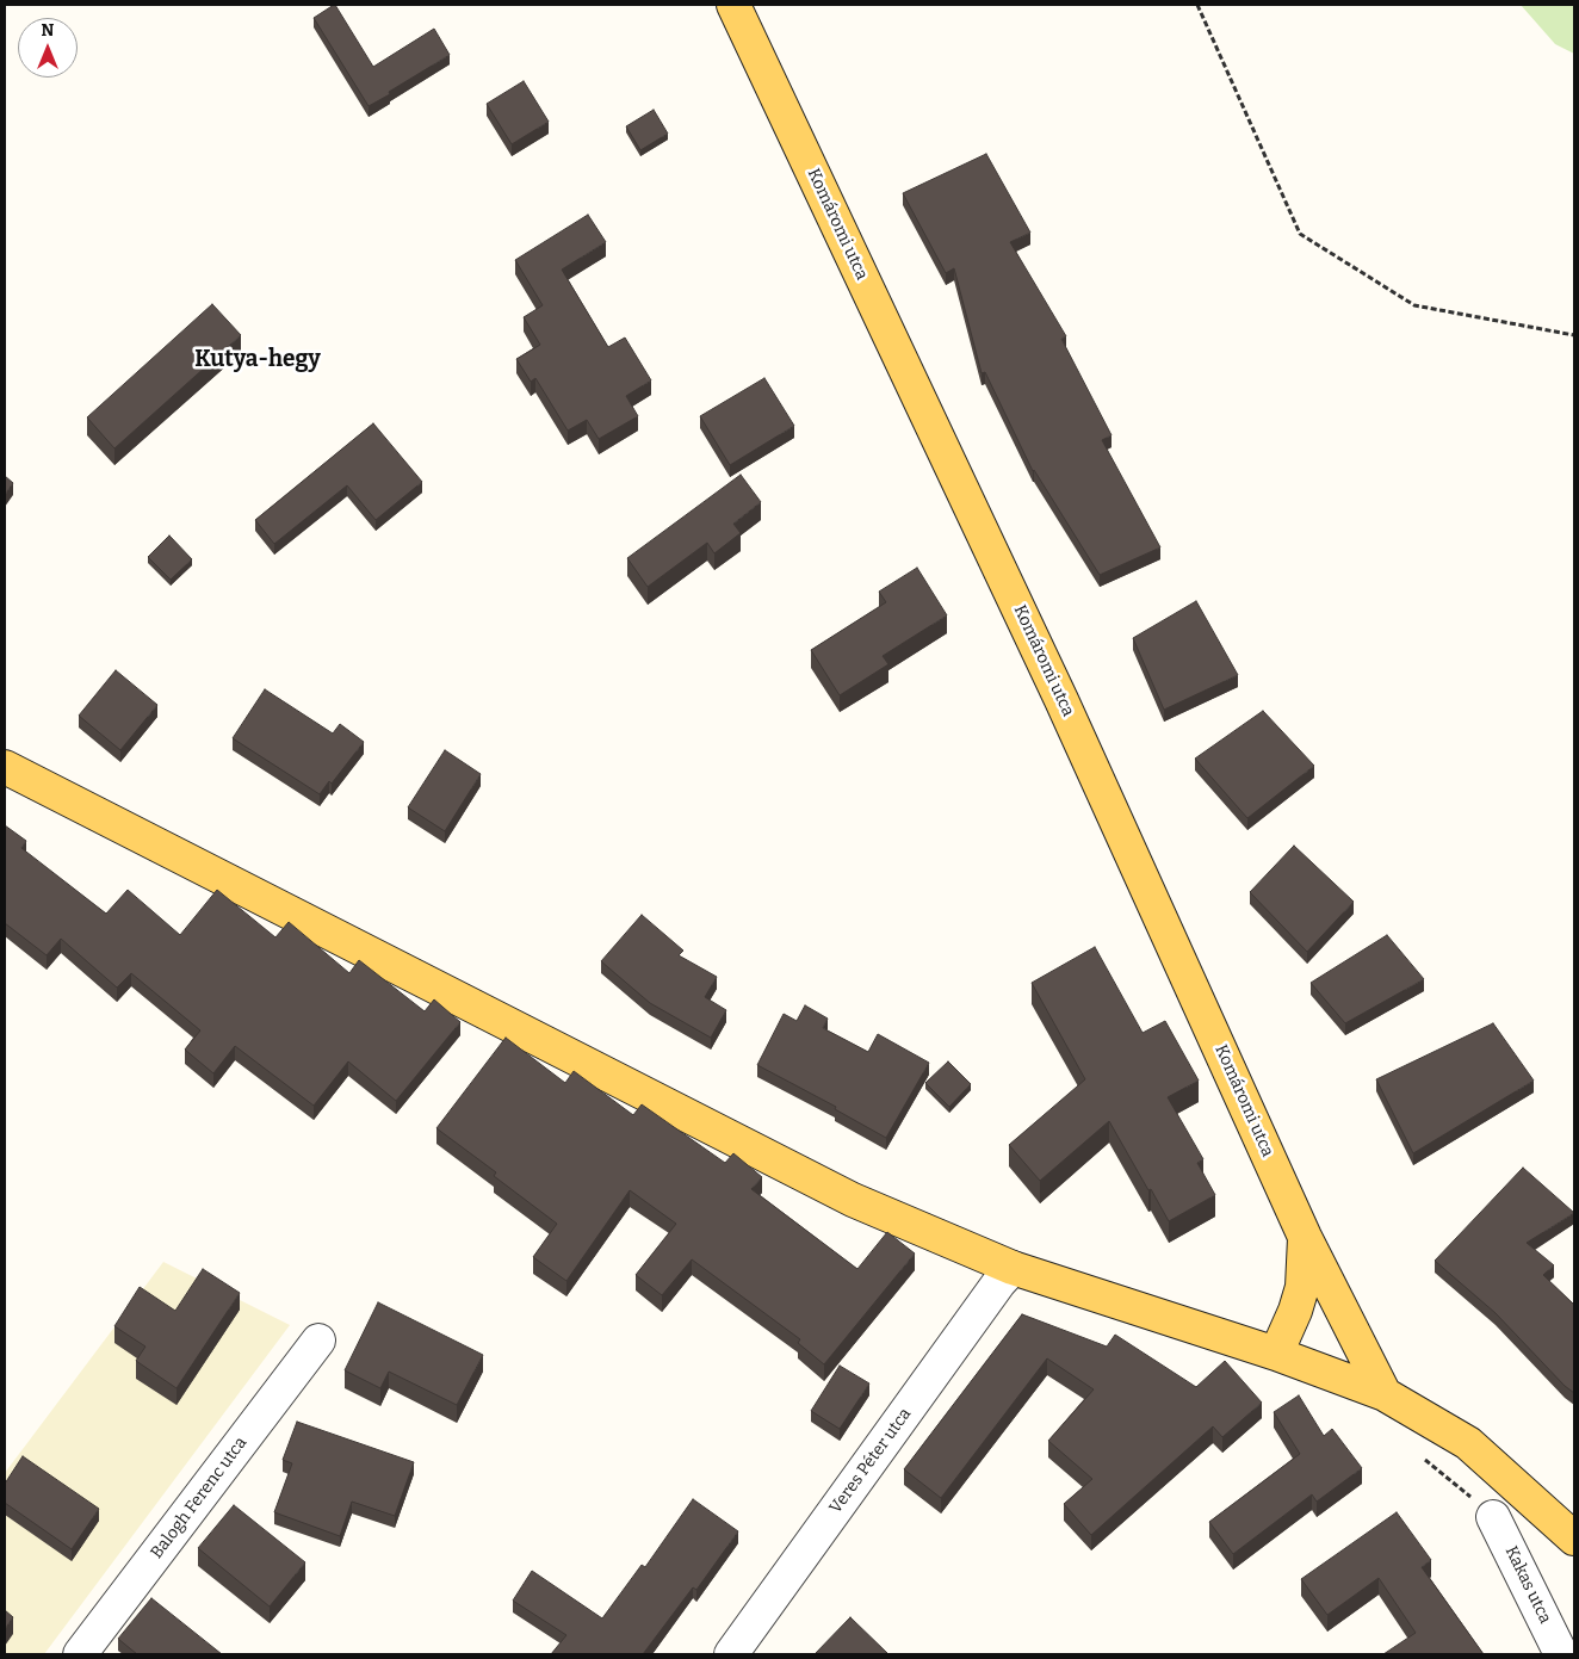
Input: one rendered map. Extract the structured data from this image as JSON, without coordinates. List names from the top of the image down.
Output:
{
  "streets": {
    "main road": ["Komáromi utca"],
    "street": ["Veres Péter utca", "Balogh Ferenc utca", "Kakas utca"]
  },
  "districts": ["Kutya-hegy"],
  "north": "top"
}
